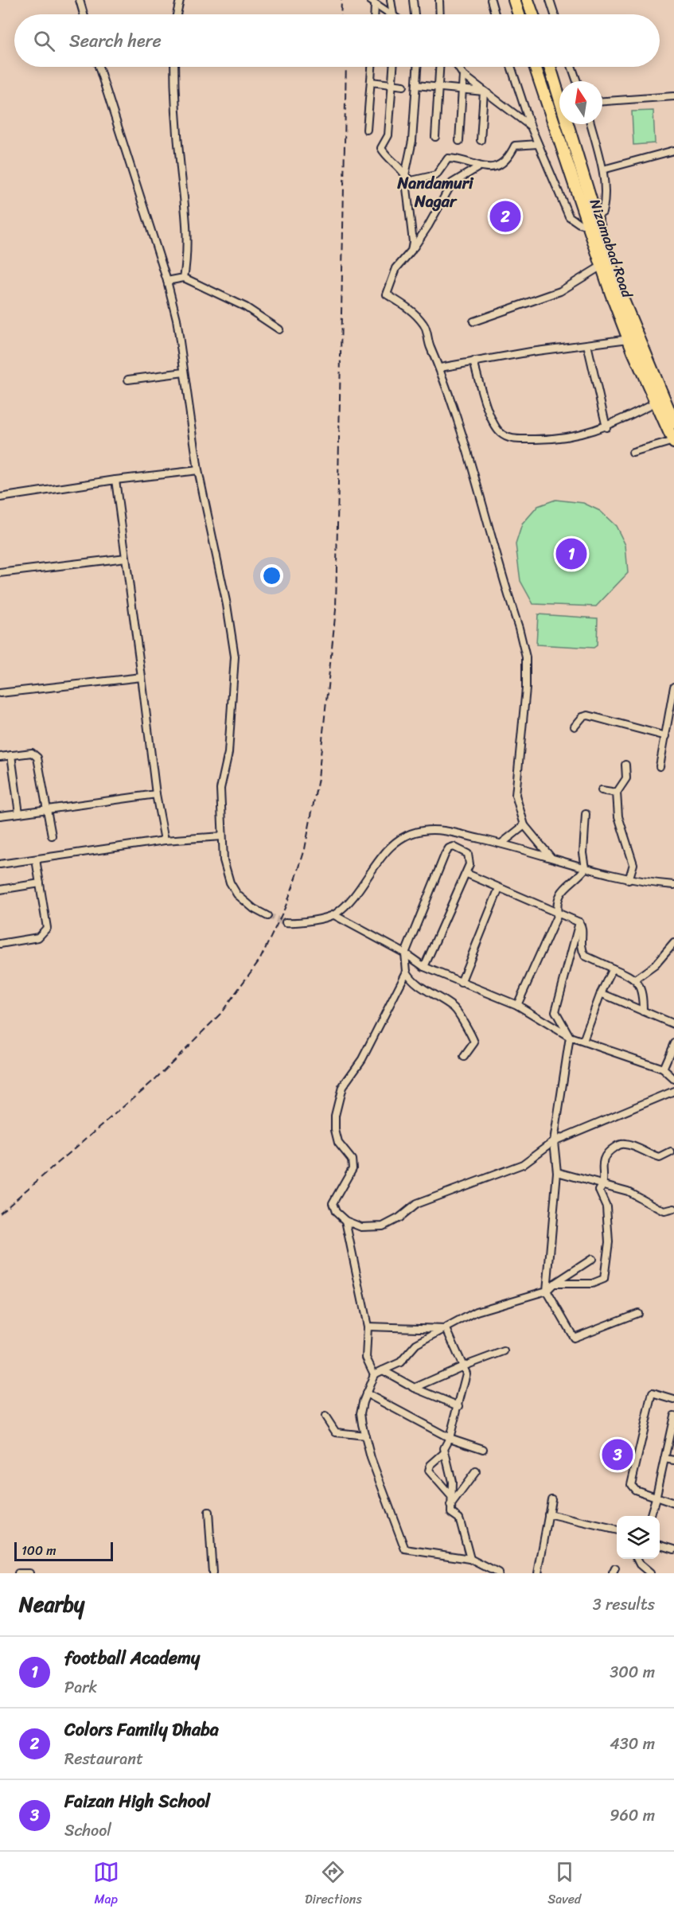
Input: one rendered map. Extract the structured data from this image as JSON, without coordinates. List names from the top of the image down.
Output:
{
  "streets": {
    "highway": ["Nizamabad Road"]
  },
  "districts": ["Nandamuri Nagar"],
  "scale_bar": "100 m",
  "north": "top",
  "page": {
    "search": "Search here",
    "pins": ["2", "1", "3"],
    "scale": "100 m",
    "heading": ["Nearby", "3 results"],
    "list": [
      {
        "mark": "1",
        "name": "football Academy",
        "note": "Park",
        "value": "300 m"
      },
      {
        "mark": "2",
        "name": "Colors Family Dhaba",
        "note": "Restaurant",
        "value": "430 m"
      },
      {
        "mark": "3",
        "name": "Faizan High School",
        "note": "School",
        "value": "960 m"
      }
    ],
    "nav": ["Map", "Directions", "Saved"]
  }
}
